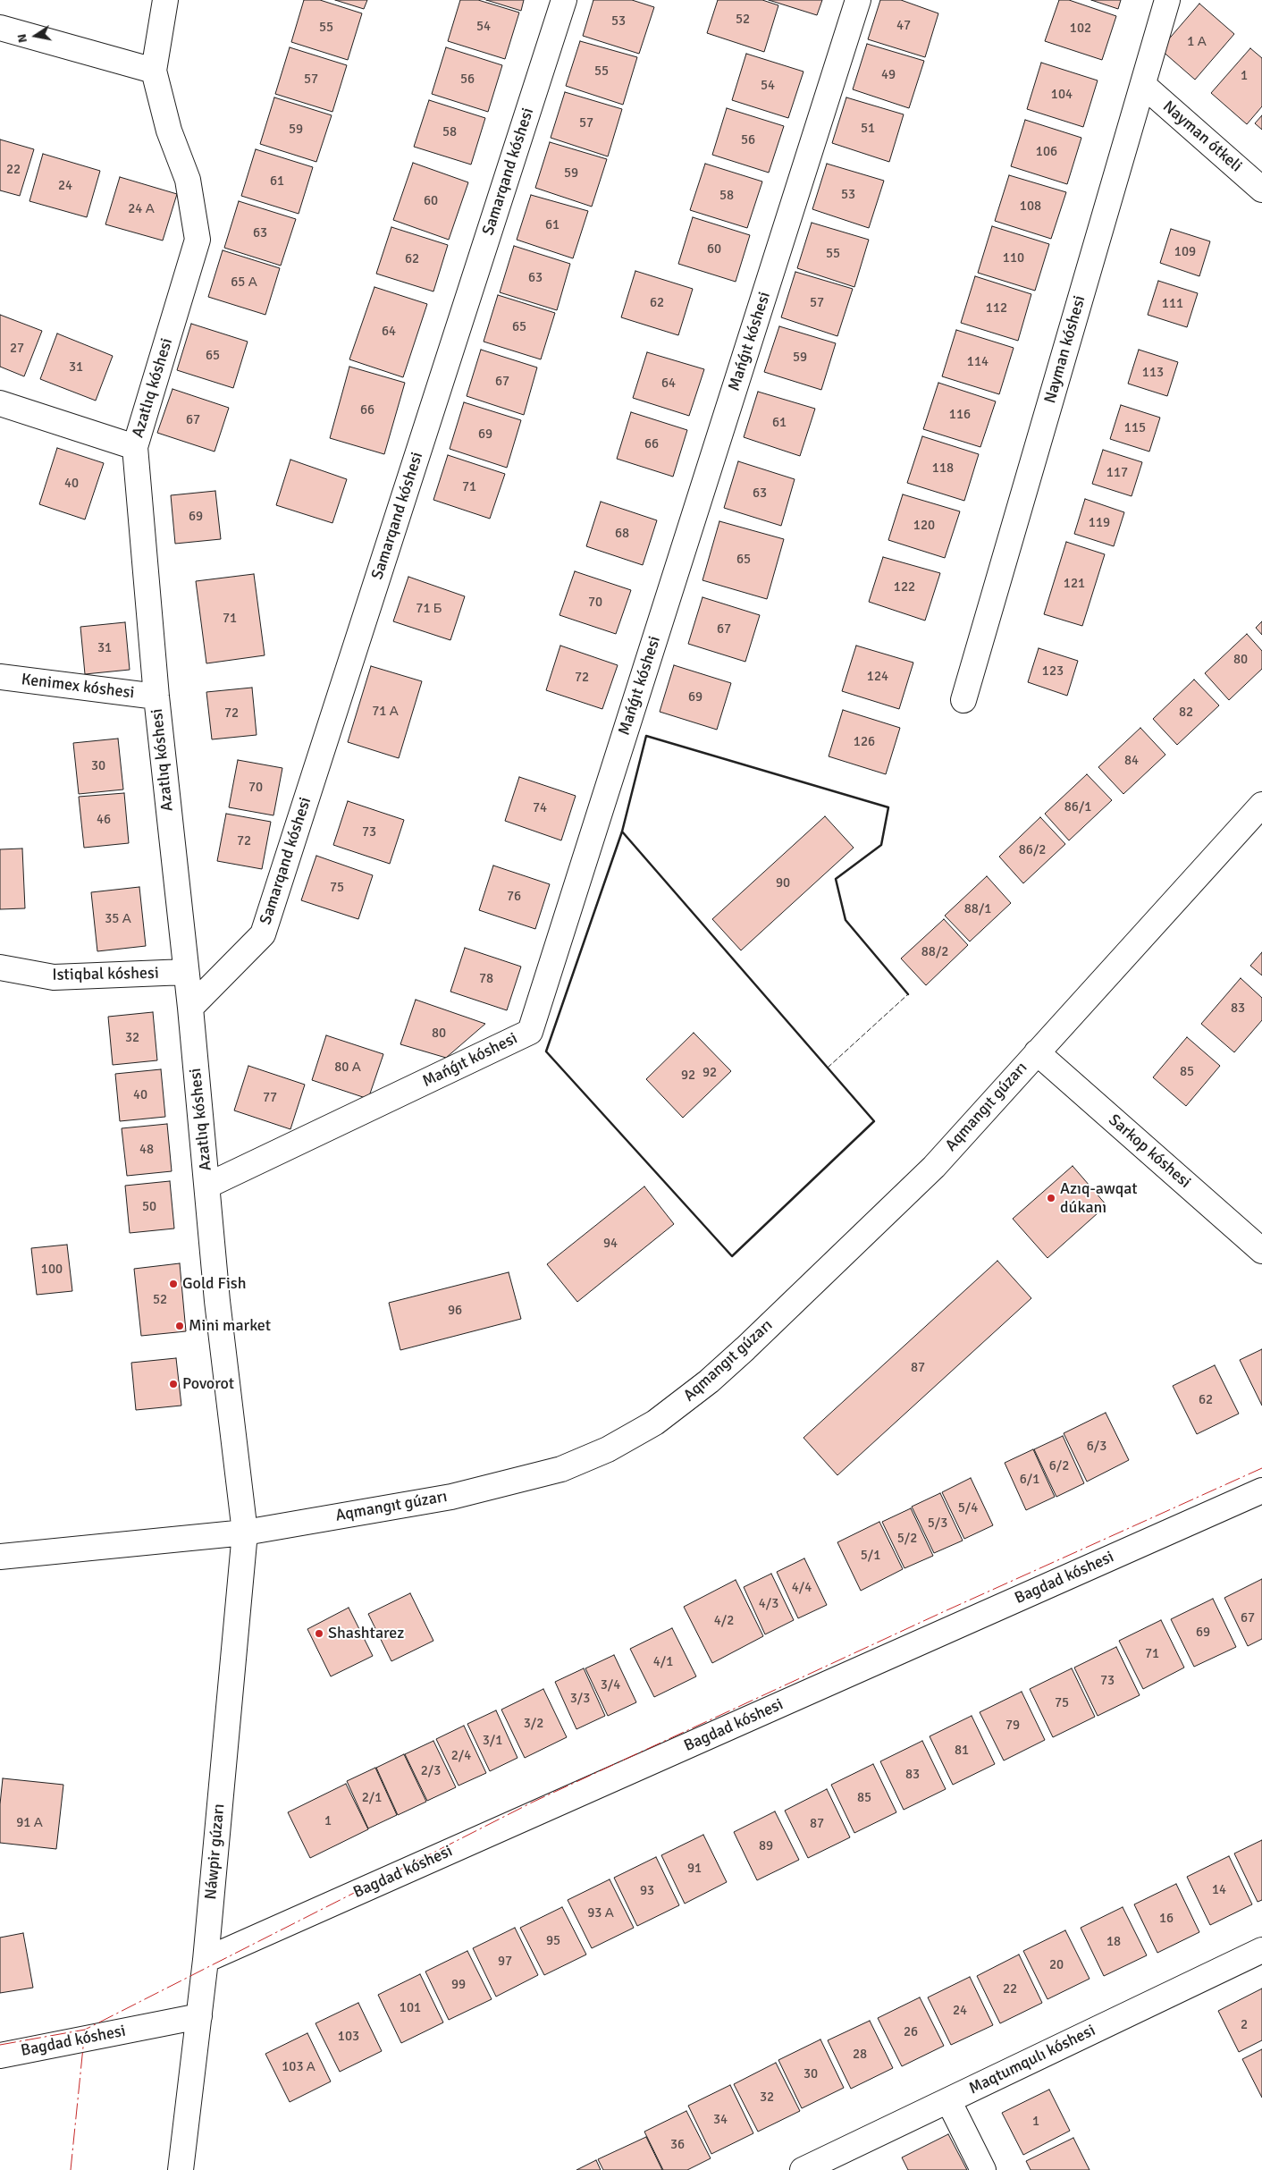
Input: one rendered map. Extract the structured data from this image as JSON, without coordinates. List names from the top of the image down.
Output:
{
  "streets": {
    "street": [
      "Nayman ótkeli",
      "Samarqand kóshesi",
      "Mańǵıt kóshesi",
      "Nayman kóshesi",
      "Azatlıq kóshesi",
      "Kenimex kóshesi",
      "Istiqbal kóshesi",
      "Aqmangıt gúzarı",
      "Sarkop kóshesi",
      "Bagdad kóshesi",
      "Náwpir gúzarı",
      "Maqtumqulı kóshesi"
    ]
  },
  "crossings": [
    ["Nayman ótkeli", "Nayman kóshesi"],
    ["Samarqand kóshesi", "Azatlıq kóshesi"],
    ["Mańǵıt kóshesi", "Azatlıq kóshesi"],
    ["Azatlıq kóshesi", "Kenimex kóshesi"],
    ["Azatlıq kóshesi", "Istiqbal kóshesi"],
    ["Azatlıq kóshesi", "Aqmangıt gúzarı"],
    ["Azatlıq kóshesi", "Náwpir gúzarı"],
    ["Aqmangıt gúzarı", "Sarkop kóshesi"],
    ["Aqmangıt gúzarı", "Náwpir gúzarı"],
    ["Bagdad kóshesi", "Náwpir gúzarı"]
  ],
  "places": [
    "Azıq-awqat dúkanı",
    "Gold Fish",
    "Mini market",
    "Povorot",
    "Shashtarez"
  ],
  "house_numbers": [
    "52",
    "53",
    "47",
    "54",
    "55",
    "102",
    "1 А",
    "55",
    "49",
    "1",
    "57",
    "56",
    "54",
    "104",
    "57",
    "51",
    "59",
    "58",
    "56",
    "106",
    "22",
    "59",
    "61",
    "24",
    "53",
    "58",
    "60",
    "108",
    "24 А",
    "61",
    "63",
    "60",
    "109",
    "55",
    "110",
    "62",
    "63",
    "65 А",
    "62",
    "57",
    "111",
    "112",
    "65",
    "64",
    "27",
    "65",
    "59",
    "114",
    "31",
    "113",
    "67",
    "64",
    "66",
    "116",
    "67",
    "61",
    "115",
    "69",
    "66",
    "118",
    "117",
    "40",
    "71",
    "63",
    "69",
    "119",
    "120",
    "68",
    "65",
    "121",
    "122",
    "70",
    "71 Б",
    "71",
    "67",
    "31",
    "80",
    "123",
    "124",
    "72",
    "69",
    "71 А",
    "82",
    "72",
    "126",
    "84",
    "30",
    "70",
    "86/1",
    "74",
    "46",
    "73",
    "72",
    "86/2",
    "90",
    "75",
    "76",
    "88/1",
    "35 А",
    "88/2",
    "78",
    "83",
    "80",
    "32",
    "80 А",
    "85",
    "92",
    "92",
    "40",
    "77",
    "48",
    "50",
    "94",
    "100",
    "52",
    "96",
    "87",
    "62",
    "6/3",
    "6/2",
    "6/1",
    "5/4",
    "5/3",
    "5/2",
    "5/1",
    "4/4",
    "4/3",
    "67",
    "4/2",
    "69",
    "71",
    "4/1",
    "73",
    "3/4",
    "3/3",
    "75",
    "3/2",
    "79",
    "3/1",
    "81",
    "2/4",
    "2/3",
    "83",
    "2/1",
    "85",
    "1",
    "91 А",
    "87",
    "89",
    "91",
    "14",
    "93",
    "93 А",
    "16",
    "95",
    "18",
    "97",
    "20",
    "99",
    "22",
    "101",
    "24",
    "2",
    "26",
    "103",
    "28",
    "103 А",
    "30",
    "32",
    "34",
    "1",
    "36"
  ],
  "north": "left"
}
